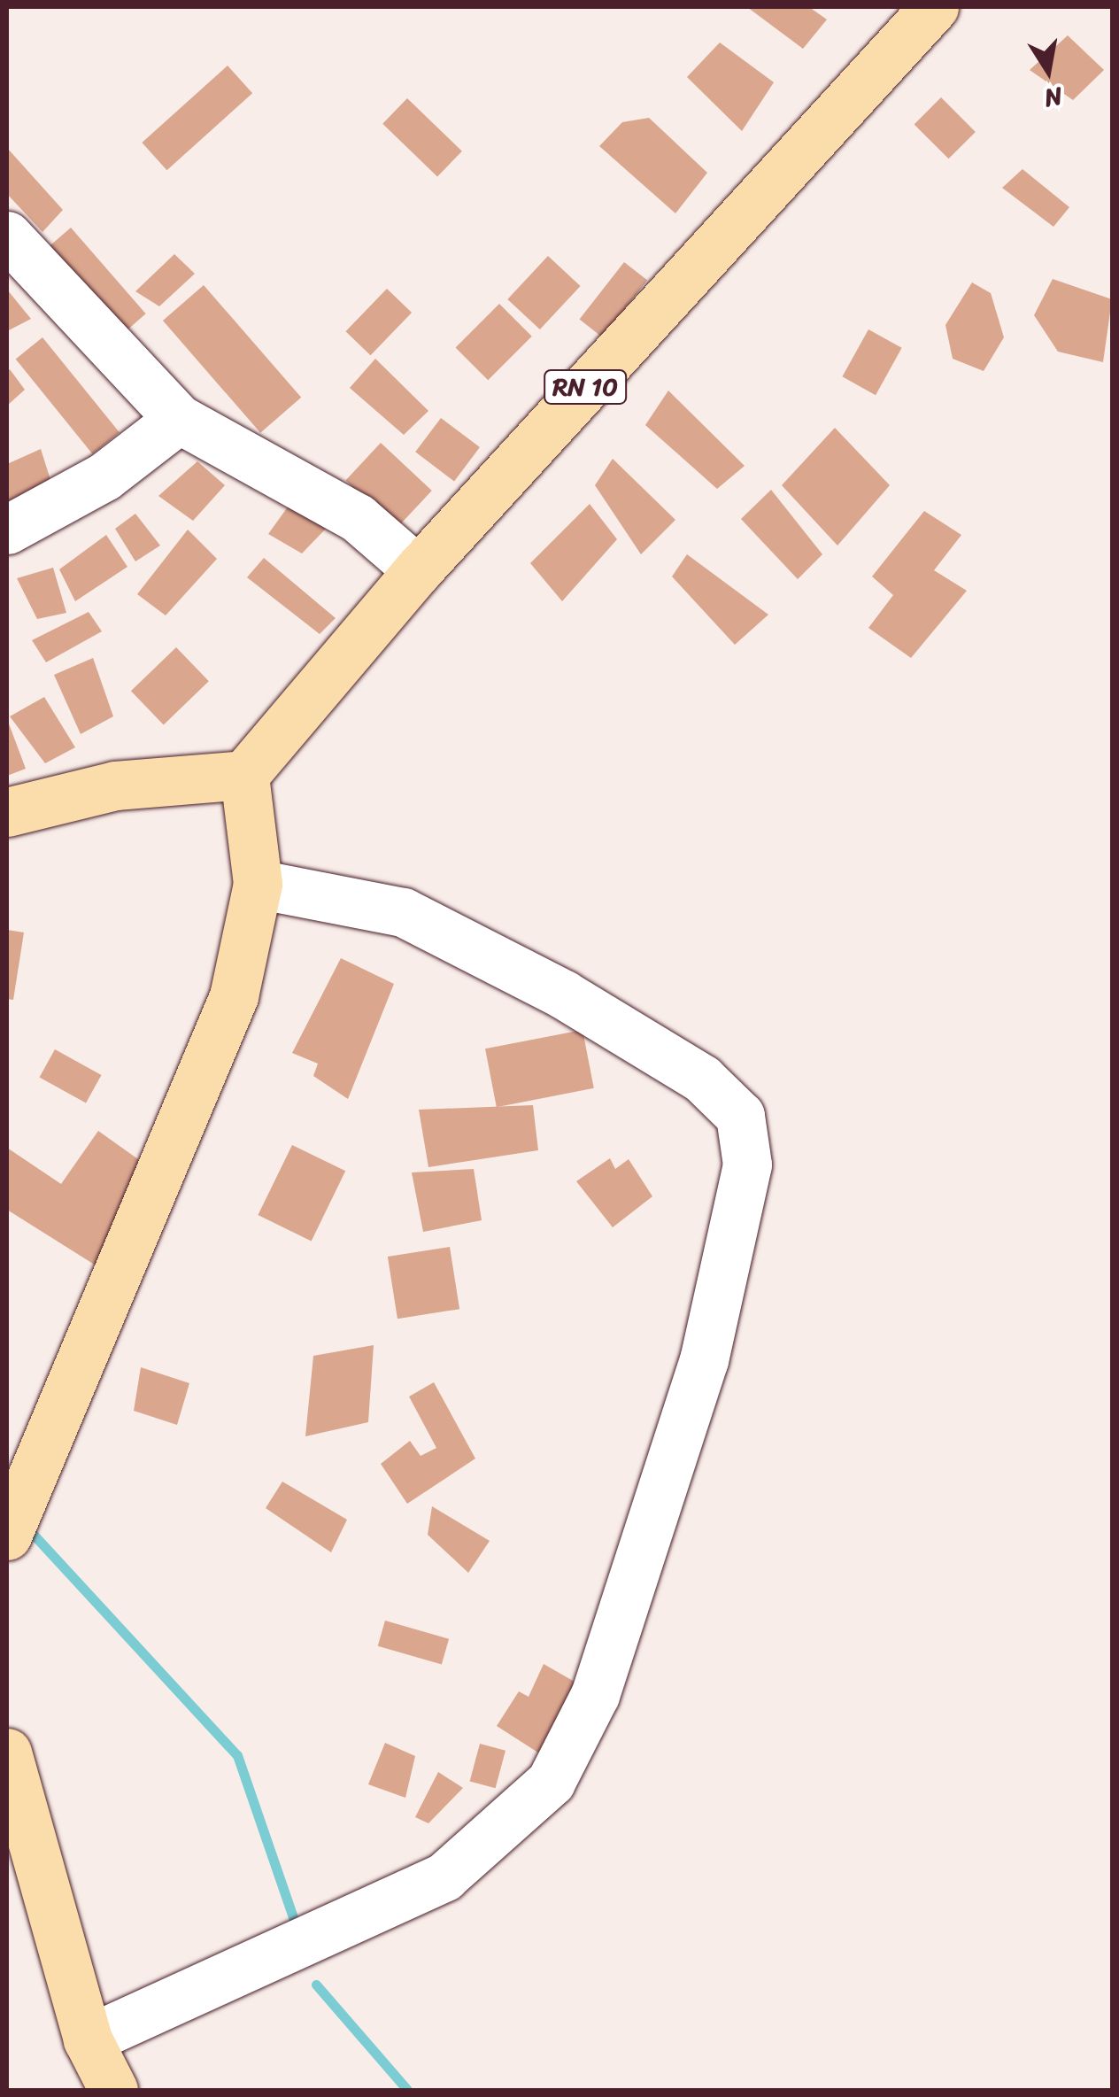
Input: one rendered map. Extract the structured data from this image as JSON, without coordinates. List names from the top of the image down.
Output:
{
  "streets": {
    "main road": ["RN 10"]
  },
  "north": "bottom"
}
